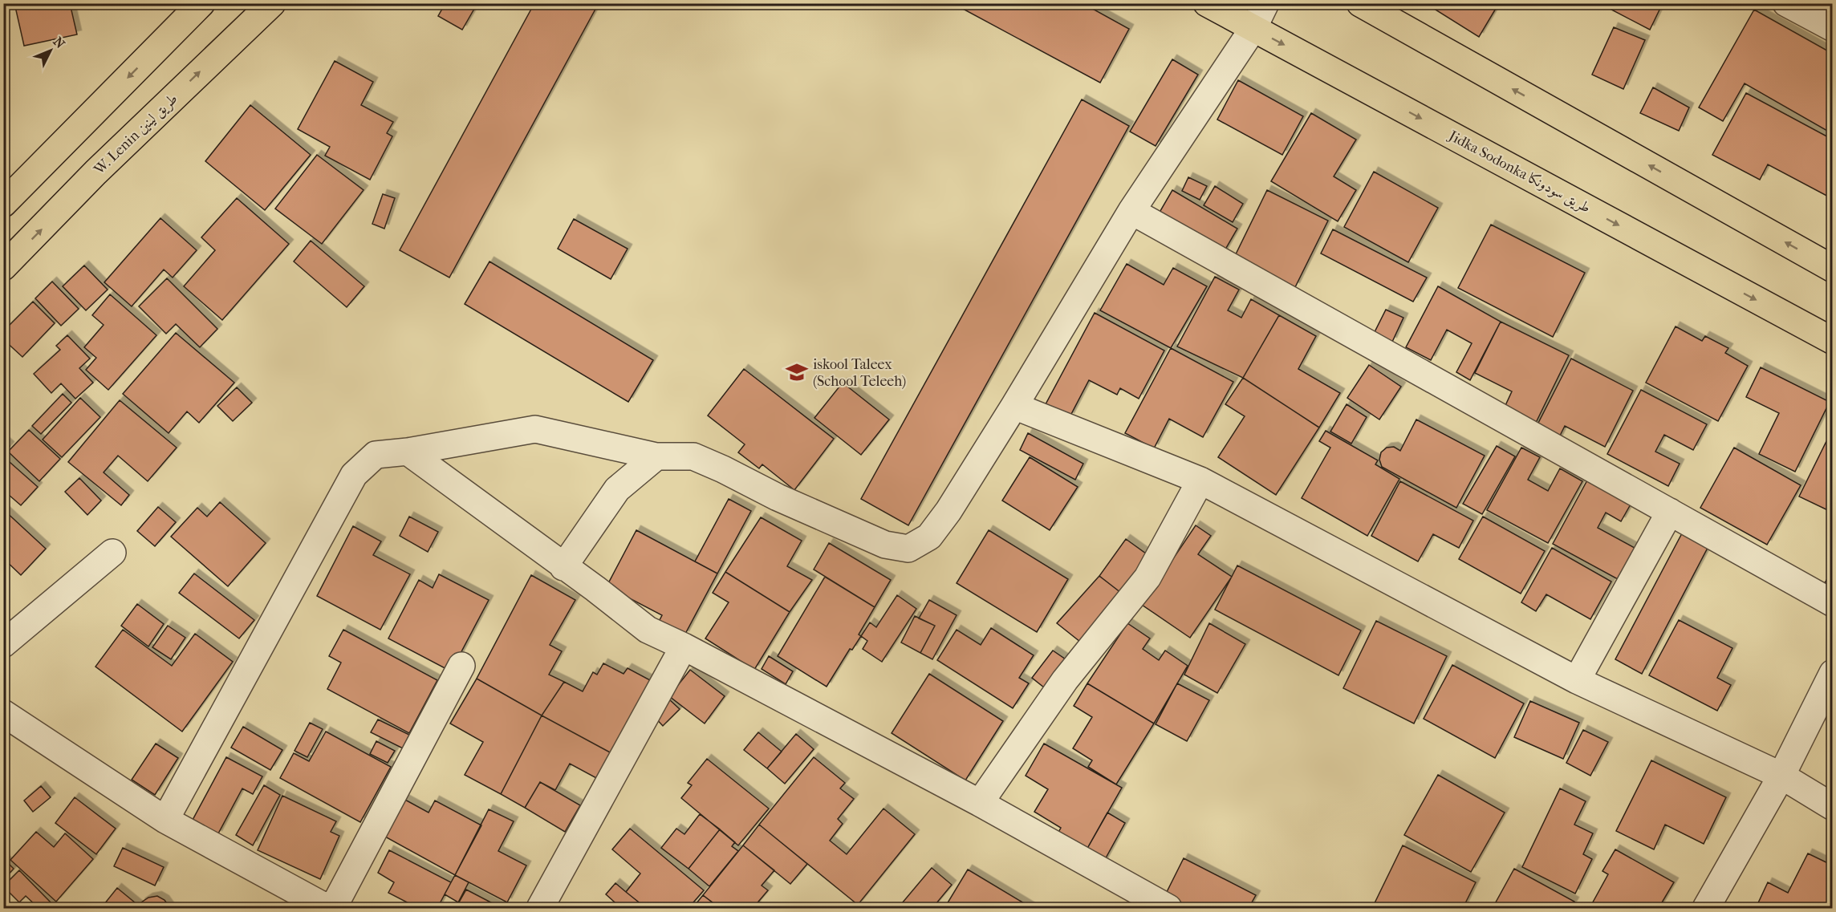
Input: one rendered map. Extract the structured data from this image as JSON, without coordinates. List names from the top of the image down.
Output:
{
  "streets": {
    "main road": ["W. Lenin طريق لينين", "Jidka Sodonka طريق سودونكا"]
  },
  "places": {
    "school or university": ["iskool Taleex (School Teleeh)"]
  },
  "north": "top right"
}
